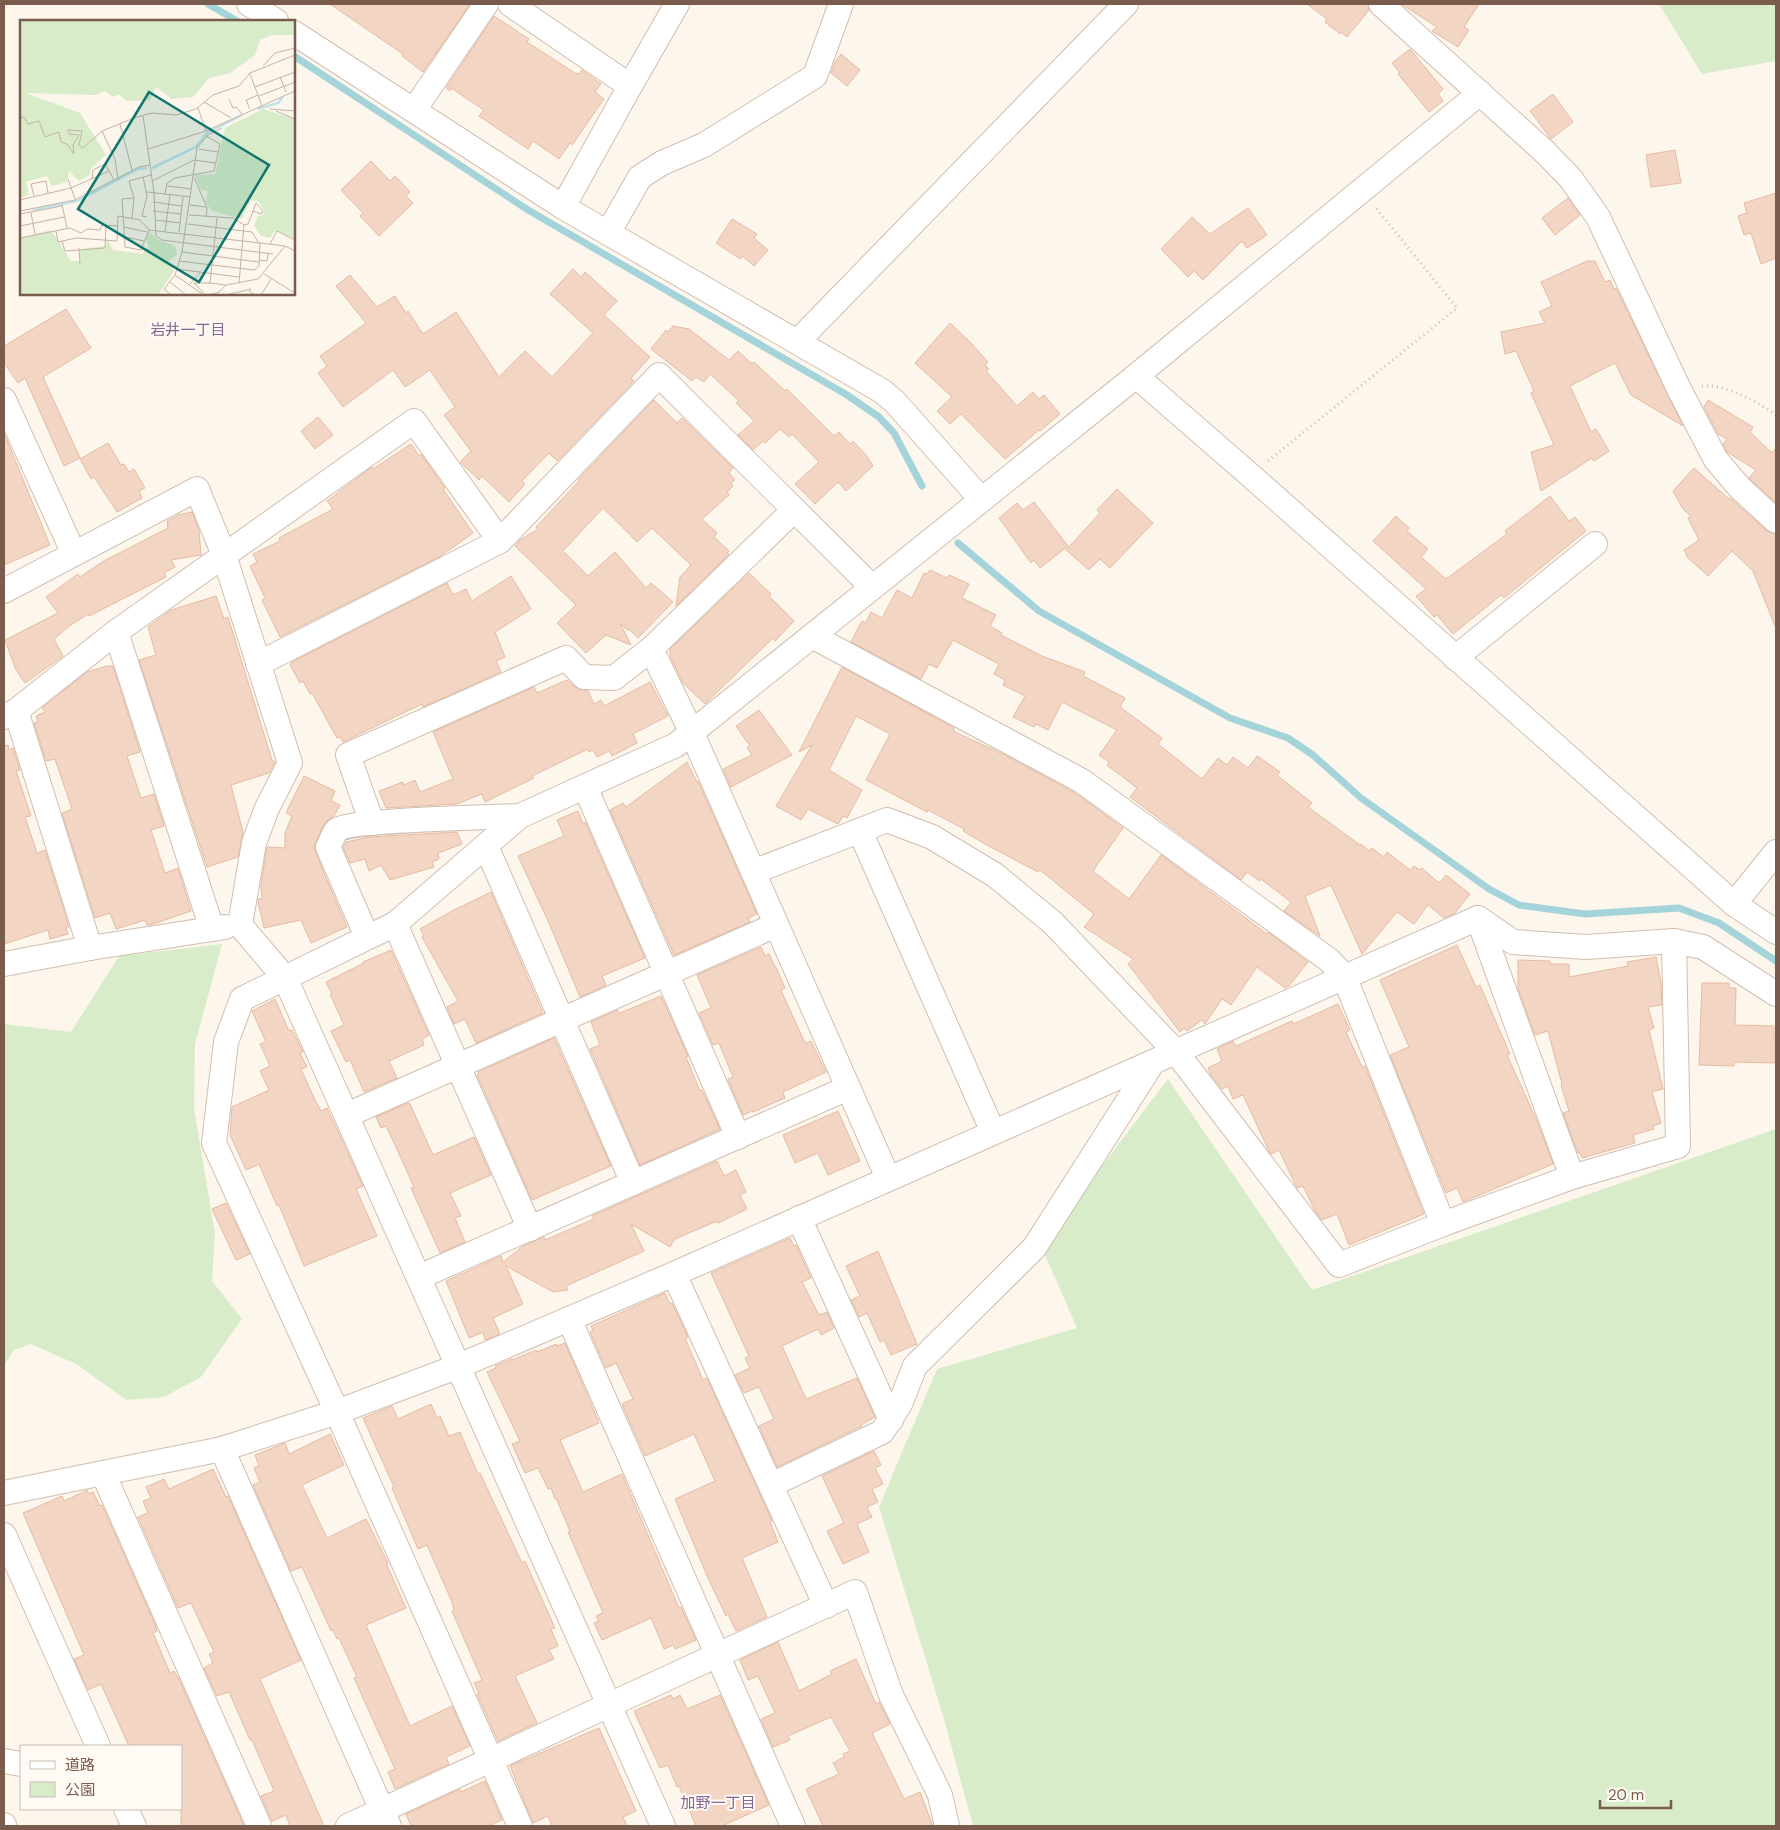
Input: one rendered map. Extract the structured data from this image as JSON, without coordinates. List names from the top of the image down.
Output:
{
  "districts": ["岩井一丁目", "加野一丁目"],
  "legend": ["道路", "公園"],
  "scale_bar": "20 m"
}
